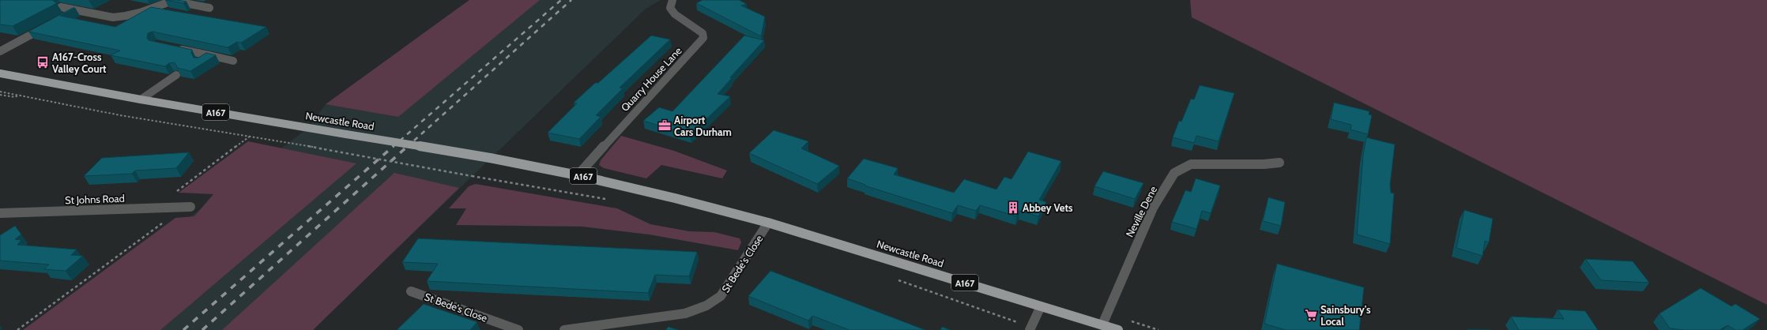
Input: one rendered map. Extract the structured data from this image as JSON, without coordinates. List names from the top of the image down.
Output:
{
  "streets": {
    "highway": ["A167", "Newcastle Road"],
    "street": [
      "Quarry House Lane",
      "St Johns Road",
      "Neville Dene",
      "St Bede's Close"
    ]
  },
  "crossings": [
    ["Quarry House Lane", "Newcastle Road"],
    ["Newcastle Road", "Neville Dene"],
    ["Newcastle Road", "St Bede's Close"]
  ],
  "places": {
    "bus stop": ["A167-Cross Valley Court"],
    "office": ["Airport Cars Durham"],
    "building": ["Abbey Vets"],
    "supermarket": ["Sainsbury's Local"]
  }
}
